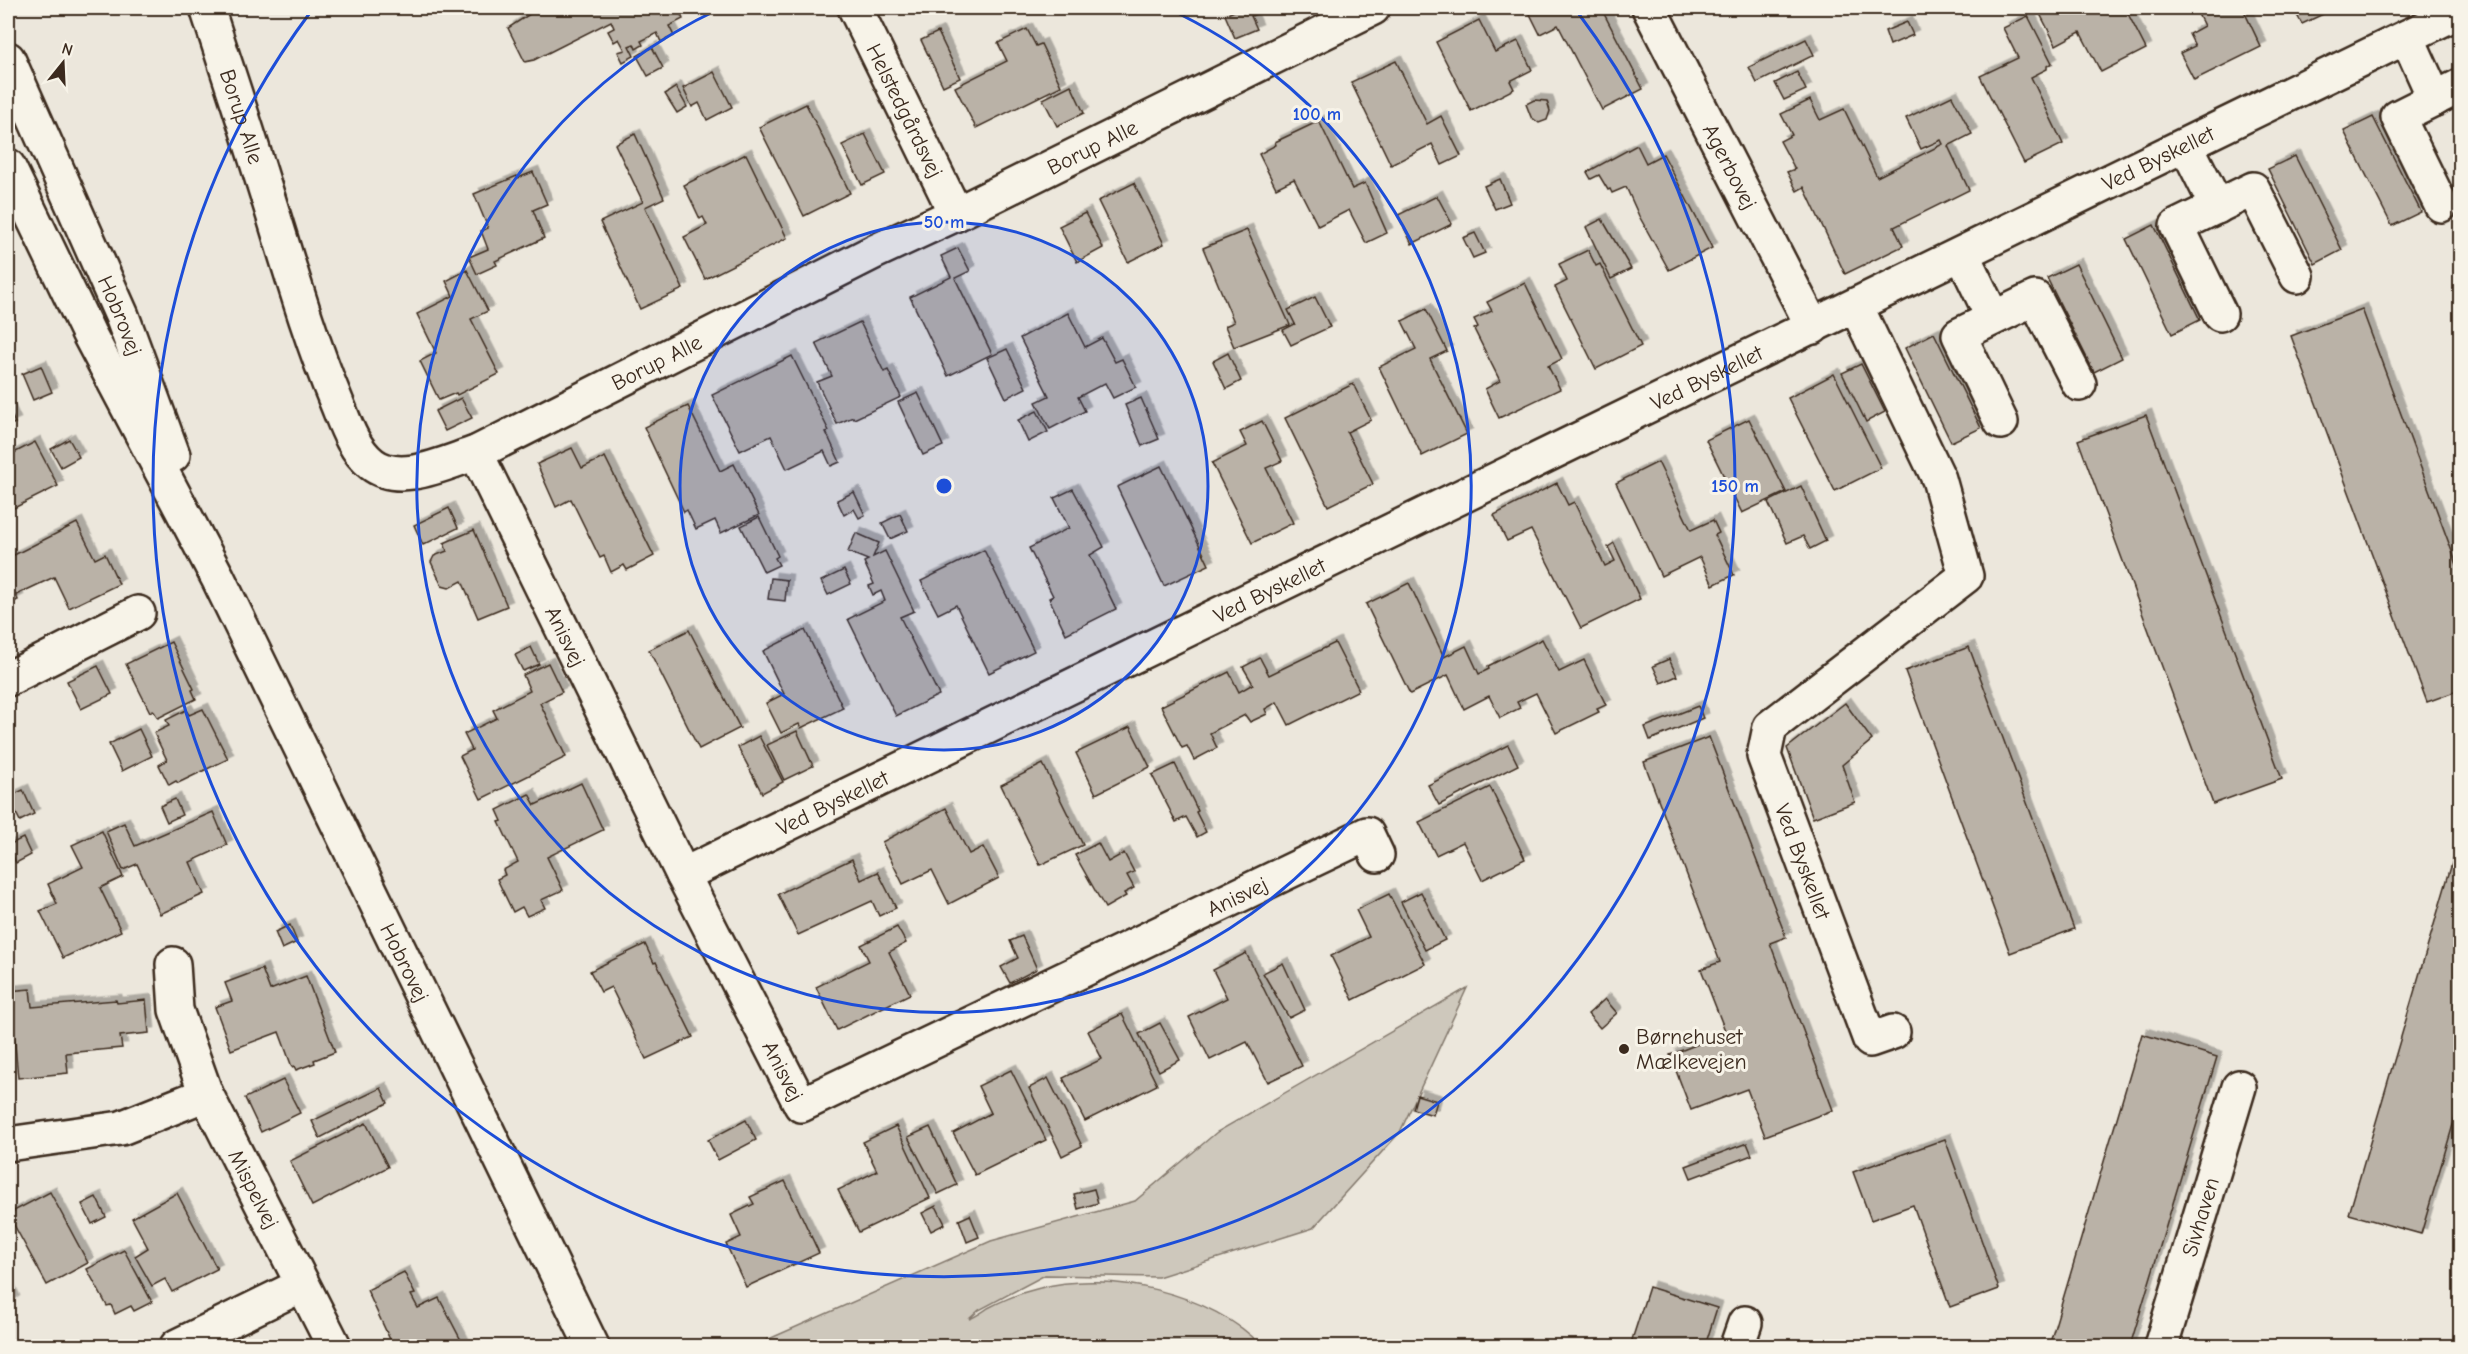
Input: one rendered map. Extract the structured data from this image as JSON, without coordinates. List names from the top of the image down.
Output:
{
  "streets": {
    "street": [
      "Helstedgårdsvej",
      "Borup Alle",
      "Ved Byskellet",
      "Agerbovej",
      "Hobrovej",
      "Anisvej",
      "Mispelvej",
      "Sivhaven"
    ]
  },
  "crossings": [
    ["Helstedgårdsvej", "Borup Alle"],
    ["Borup Alle", "Anisvej"],
    ["Ved Byskellet", "Agerbovej"],
    ["Ved Byskellet", "Anisvej"]
  ],
  "places": ["Børnehuset Mælkevejen"],
  "north": "top",
  "rings": ["100 m", "50 m", "150 m"]
}
